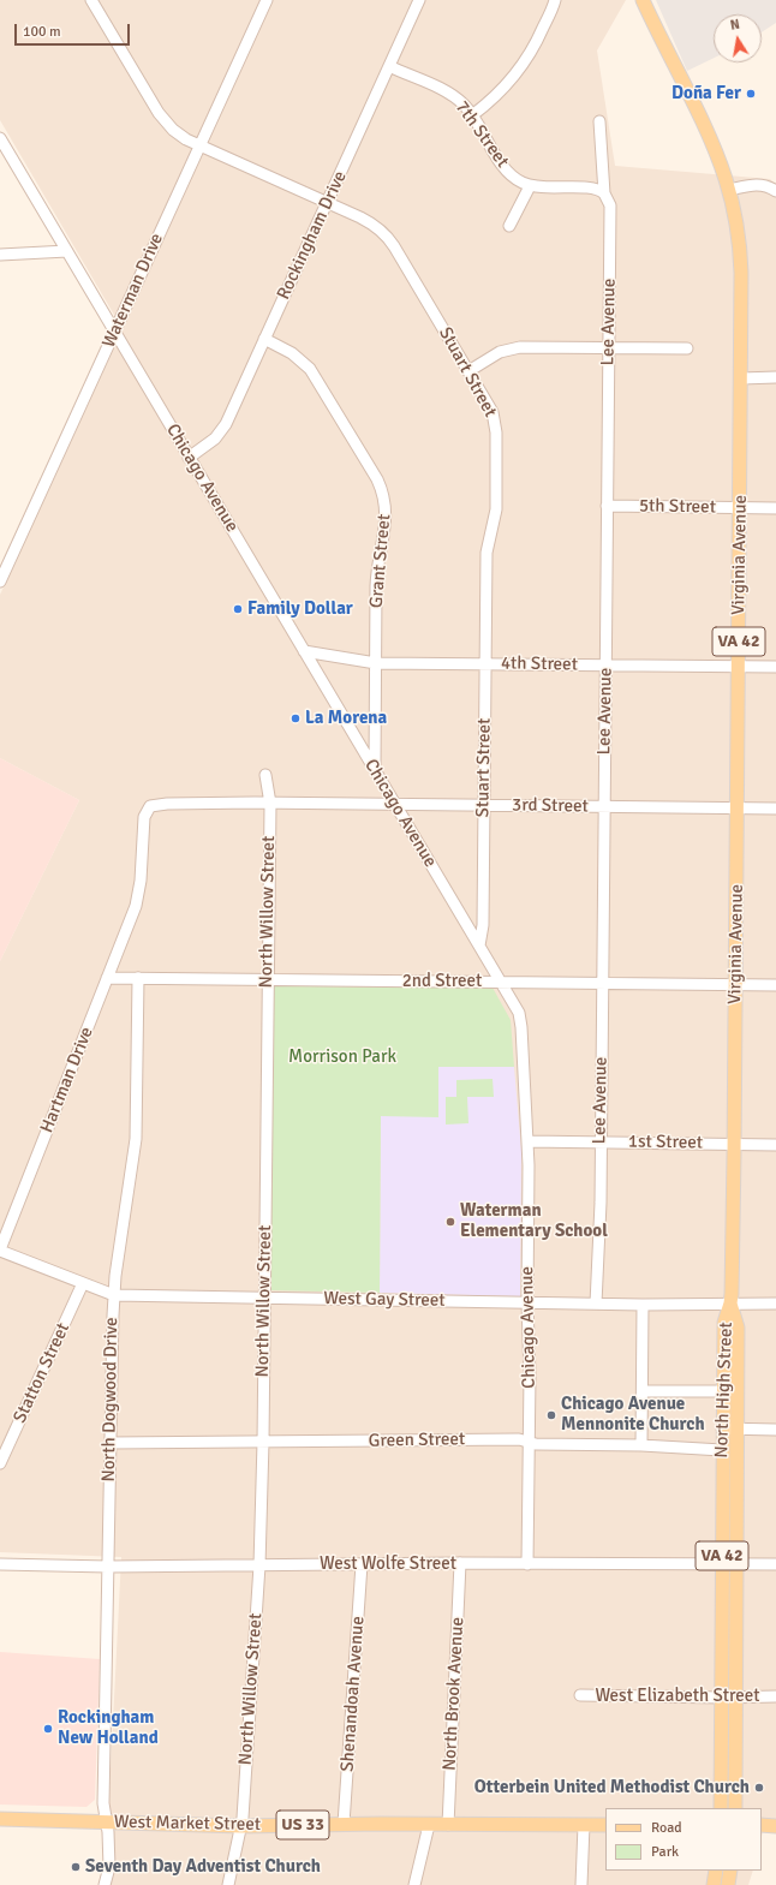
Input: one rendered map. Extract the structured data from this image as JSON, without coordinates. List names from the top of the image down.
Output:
{
  "streets": {
    "main road": [
      "Virginia Avenue",
      "VA 42",
      "North High Street",
      "West Market Street",
      "US 33"
    ],
    "street": [
      "7th Street",
      "Rockingham Drive",
      "Waterman Drive",
      "Lee Avenue",
      "Stuart Street",
      "Chicago Avenue",
      "5th Street",
      "Grant Street",
      "4th Street",
      "3rd Street",
      "North Willow Street",
      "2nd Street",
      "Hartman Drive",
      "1st Street",
      "West Gay Street",
      "Statton Street",
      "North Dogwood Drive",
      "Green Street",
      "West Wolfe Street",
      "Shenandoah Avenue",
      "North Brook Avenue",
      "West Elizabeth Street"
    ]
  },
  "crossings": [
    ["7th Street", "Rockingham Drive"],
    ["7th Street", "Lee Avenue"],
    ["Rockingham Drive", "Stuart Street"],
    ["Rockingham Drive", "Chicago Avenue"],
    ["Rockingham Drive", "Grant Street"],
    ["Waterman Drive", "Stuart Street"],
    ["Waterman Drive", "Chicago Avenue"],
    ["Lee Avenue", "5th Street"],
    ["Lee Avenue", "4th Street"],
    ["Lee Avenue", "3rd Street"],
    ["Lee Avenue", "2nd Street"],
    ["Lee Avenue", "1st Street"],
    ["Lee Avenue", "West Gay Street"],
    ["Stuart Street", "Chicago Avenue"],
    ["Stuart Street", "4th Street"],
    ["Stuart Street", "3rd Street"],
    ["Chicago Avenue", "Grant Street"],
    ["Chicago Avenue", "4th Street"],
    ["Chicago Avenue", "3rd Street"],
    ["Chicago Avenue", "2nd Street"],
    ["Chicago Avenue", "1st Street"],
    ["Chicago Avenue", "West Gay Street"],
    ["Chicago Avenue", "Green Street"],
    ["Chicago Avenue", "West Wolfe Street"],
    ["5th Street", "Virginia Avenue"],
    ["Virginia Avenue", "4th Street"],
    ["Virginia Avenue", "3rd Street"],
    ["Virginia Avenue", "2nd Street"],
    ["Virginia Avenue", "1st Street"],
    ["Virginia Avenue", "West Gay Street"],
    ["Virginia Avenue", "North High Street"],
    ["Grant Street", "4th Street"],
    ["3rd Street", "North Willow Street"],
    ["3rd Street", "Hartman Drive"],
    ["North Willow Street", "2nd Street"],
    ["North Willow Street", "West Gay Street"],
    ["North Willow Street", "Green Street"],
    ["North Willow Street", "West Wolfe Street"],
    ["North Willow Street", "West Market Street"],
    ["2nd Street", "Hartman Drive"],
    ["2nd Street", "North Dogwood Drive"],
    ["Hartman Drive", "West Gay Street"],
    ["West Gay Street", "Statton Street"],
    ["West Gay Street", "North High Street"],
    ["West Gay Street", "North Dogwood Drive"],
    ["North High Street", "Green Street"],
    ["North High Street", "West Wolfe Street"],
    ["North High Street", "West Elizabeth Street"],
    ["North Dogwood Drive", "Green Street"],
    ["North Dogwood Drive", "West Wolfe Street"],
    ["North Dogwood Drive", "West Market Street"],
    ["West Wolfe Street", "Shenandoah Avenue"],
    ["West Wolfe Street", "North Brook Avenue"],
    ["Shenandoah Avenue", "West Market Street"],
    ["North Brook Avenue", "West Market Street"]
  ],
  "parks": ["Morrison Park"],
  "places": [
    "Doña Fer",
    "Family Dollar",
    "La Morena",
    "Waterman Elementary School",
    "Chicago Avenue Mennonite Church",
    "Rockingham New Holland",
    "Otterbein United Methodist Church",
    "Seventh Day Adventist Church"
  ],
  "legend": ["Road", "Park"],
  "scale_bar": "100 m",
  "north": "top"
}
